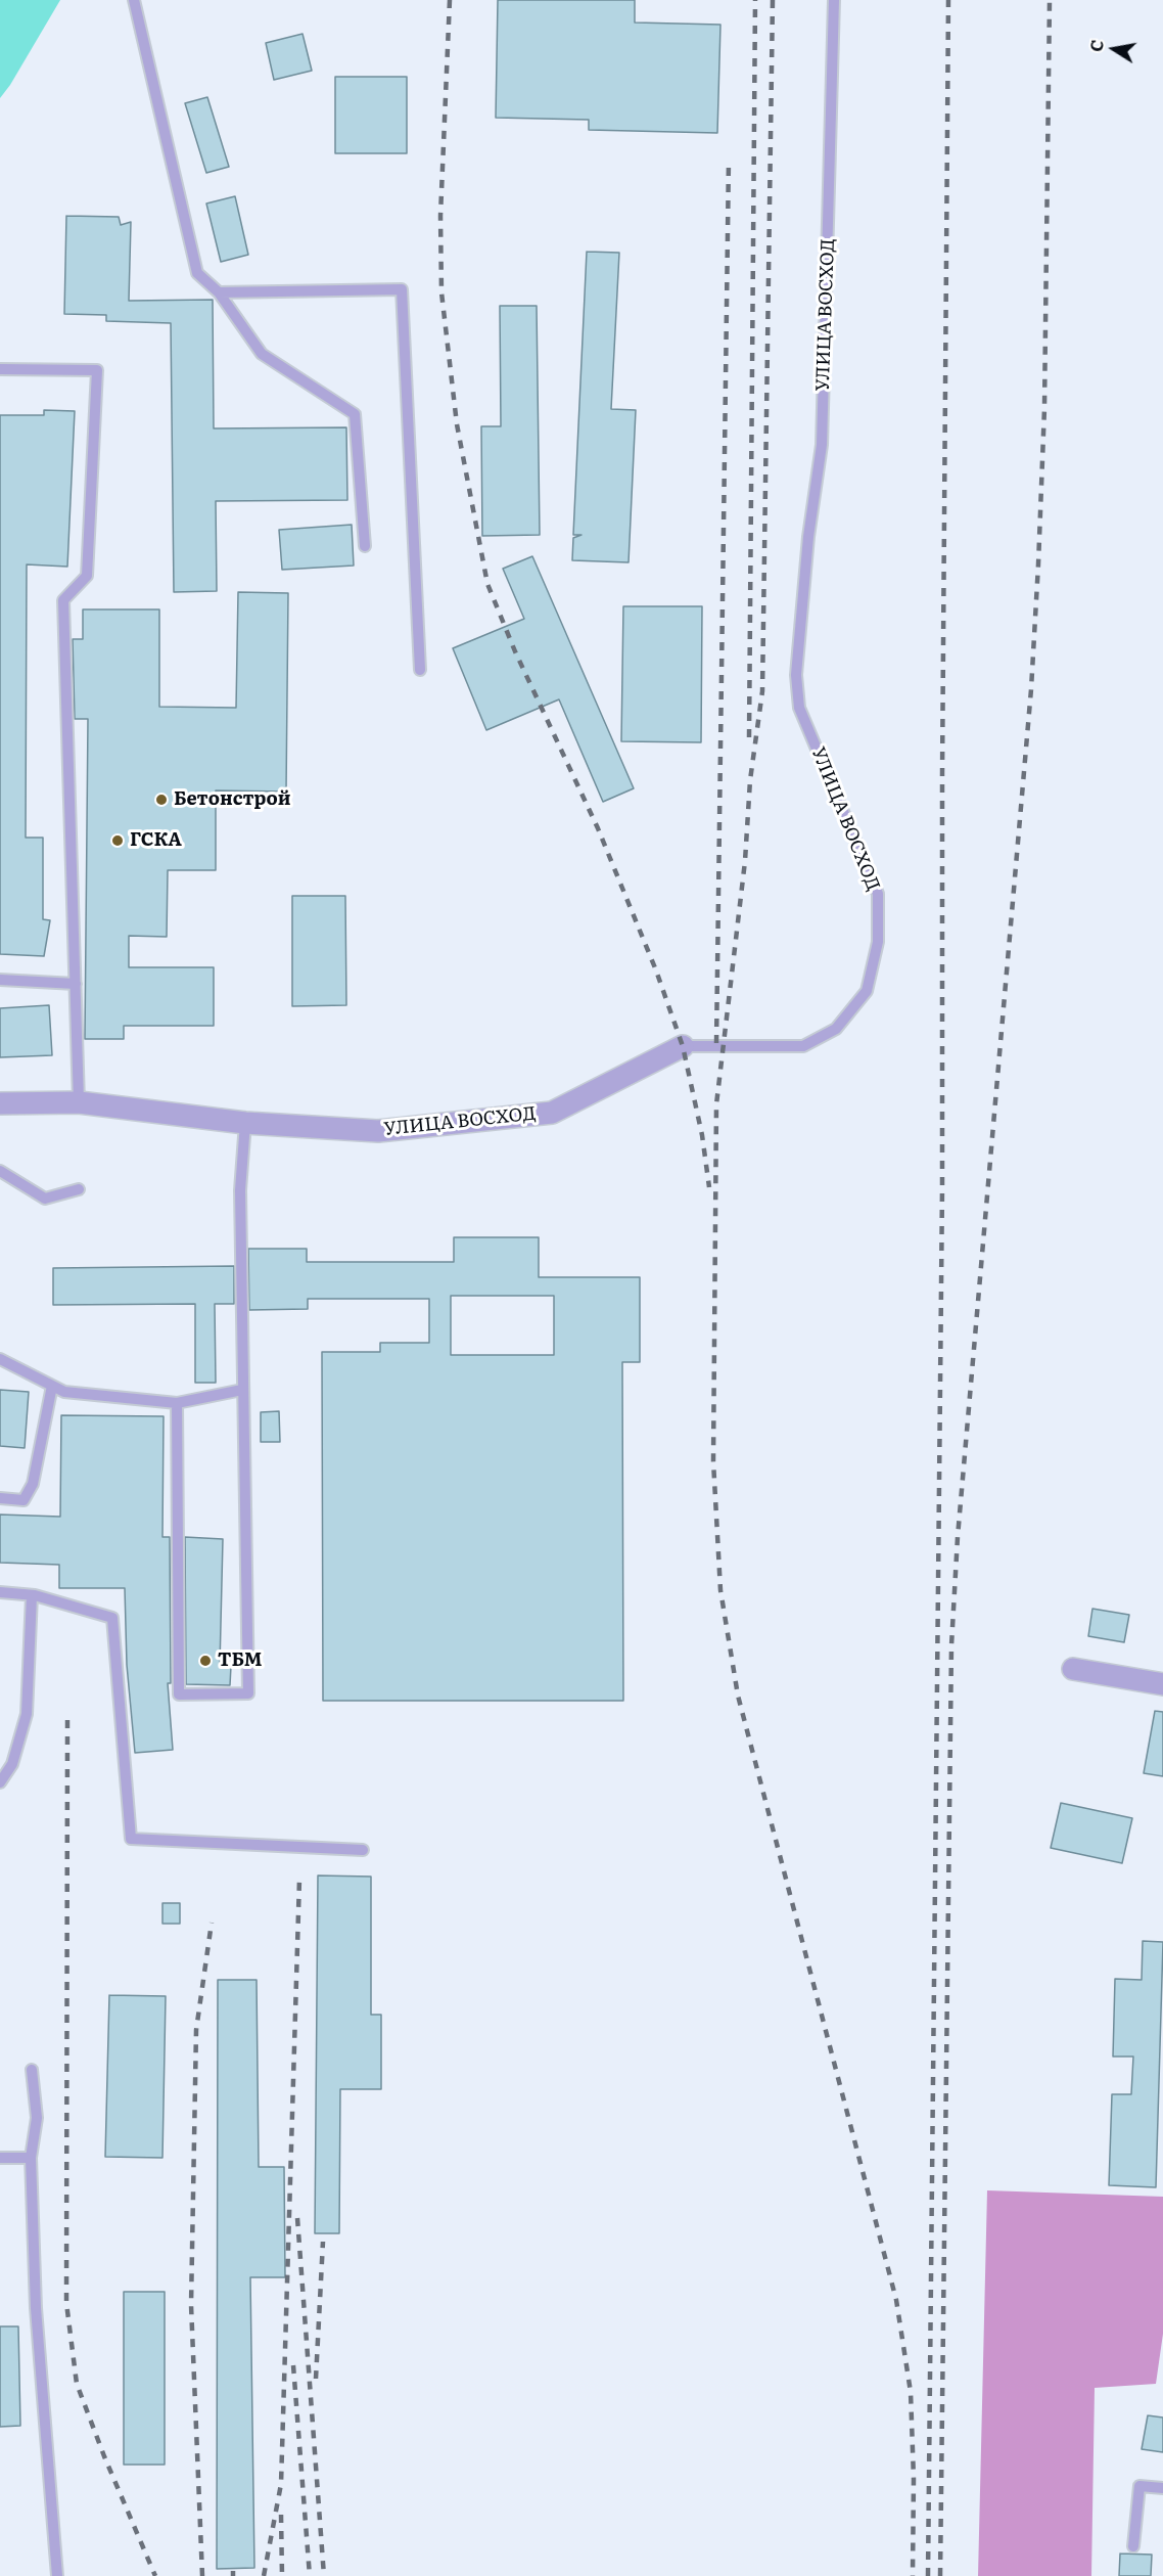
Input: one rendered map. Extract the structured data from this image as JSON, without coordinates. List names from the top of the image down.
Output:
{
  "streets": {
    "street": ["УЛИЦА ВОСХОД"]
  },
  "places": ["Бетонстрой", "ГСКА", "ТБМ"],
  "north": "left"
}
